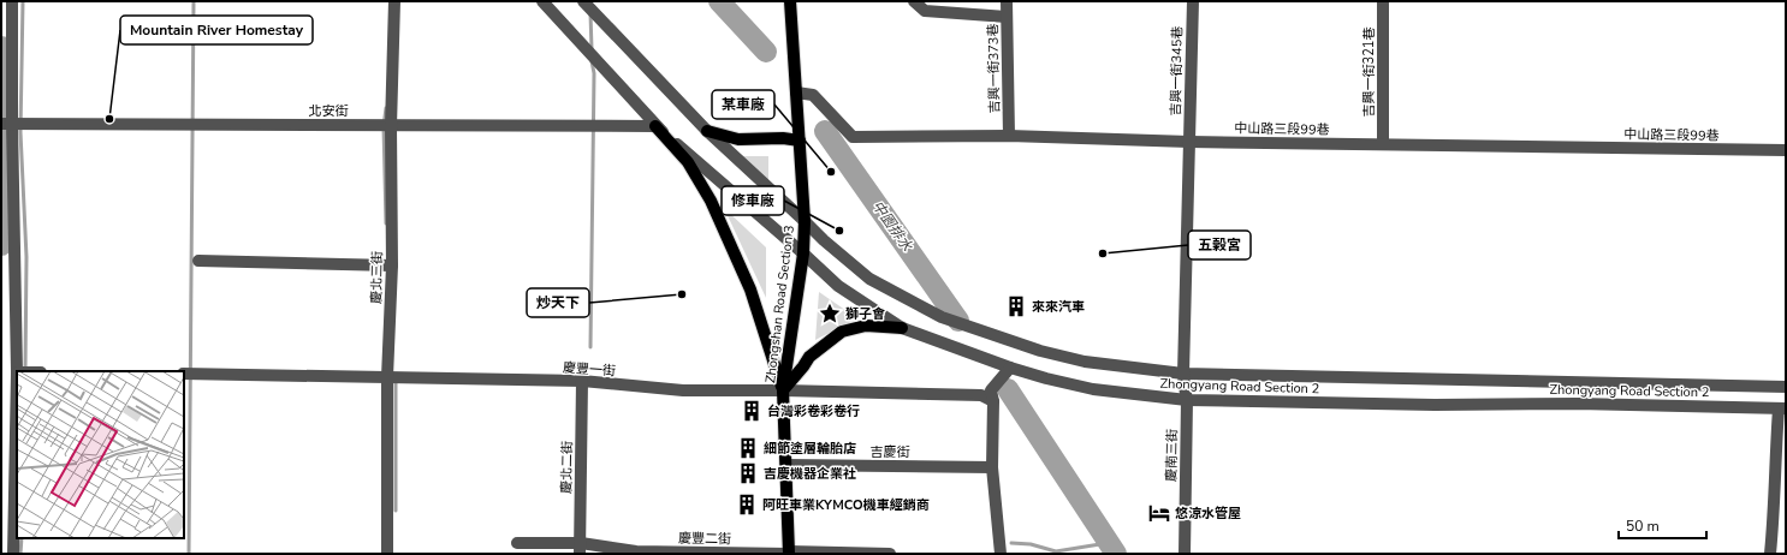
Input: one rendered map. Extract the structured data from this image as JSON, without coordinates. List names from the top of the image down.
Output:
{
  "streets": {
    "main road": ["Zhongshan Road Section 3"],
    "street": [
      "吉興一街373巷",
      "吉興一街345巷",
      "吉興一街321巷",
      "北安街",
      "中山路三段99巷",
      "慶北三街",
      "慶豐一街",
      "Zhongyang Road Section 2",
      "吉慶街",
      "慶南三街",
      "慶北二街",
      "慶豐二街"
    ]
  },
  "crossings": [
    ["吉興一街373巷", "中山路三段99巷"],
    ["吉興一街345巷", "中山路三段99巷"],
    ["吉興一街345巷", "Zhongyang Road Section 2"],
    ["吉興一街345巷", "慶南三街"],
    ["吉興一街321巷", "中山路三段99巷"],
    ["北安街", "慶北三街"],
    ["北安街", "Zhongyang Road Section 2"],
    ["中山路三段99巷", "Zhongshan Road Section 3"],
    ["慶北三街", "慶豐一街"],
    ["Zhongshan Road Section 3", "慶豐一街"],
    ["Zhongshan Road Section 3", "Zhongyang Road Section 2"],
    ["Zhongshan Road Section 3", "吉慶街"],
    ["Zhongshan Road Section 3", "慶豐二街"],
    ["慶豐一街", "慶北二街"],
    ["Zhongyang Road Section 2", "慶南三街"],
    ["慶北二街", "慶豐二街"]
  ],
  "water": ["中園排水"],
  "places": {
    "other": [
      "Mountain River Homestay",
      "某車廠",
      "修車廠",
      "五榖宮",
      "炒天下"
    ],
    "building": [
      "來來汽車",
      "台灣彩卷彩卷行",
      "細節塗層輪胎店",
      "吉慶機器企業社",
      "阿旺車業KYMCO機車經銷商"
    ],
    "place": ["獅子會"],
    "hotel": ["悠涼水管屋"]
  },
  "scale_bar": "50 m"
}
